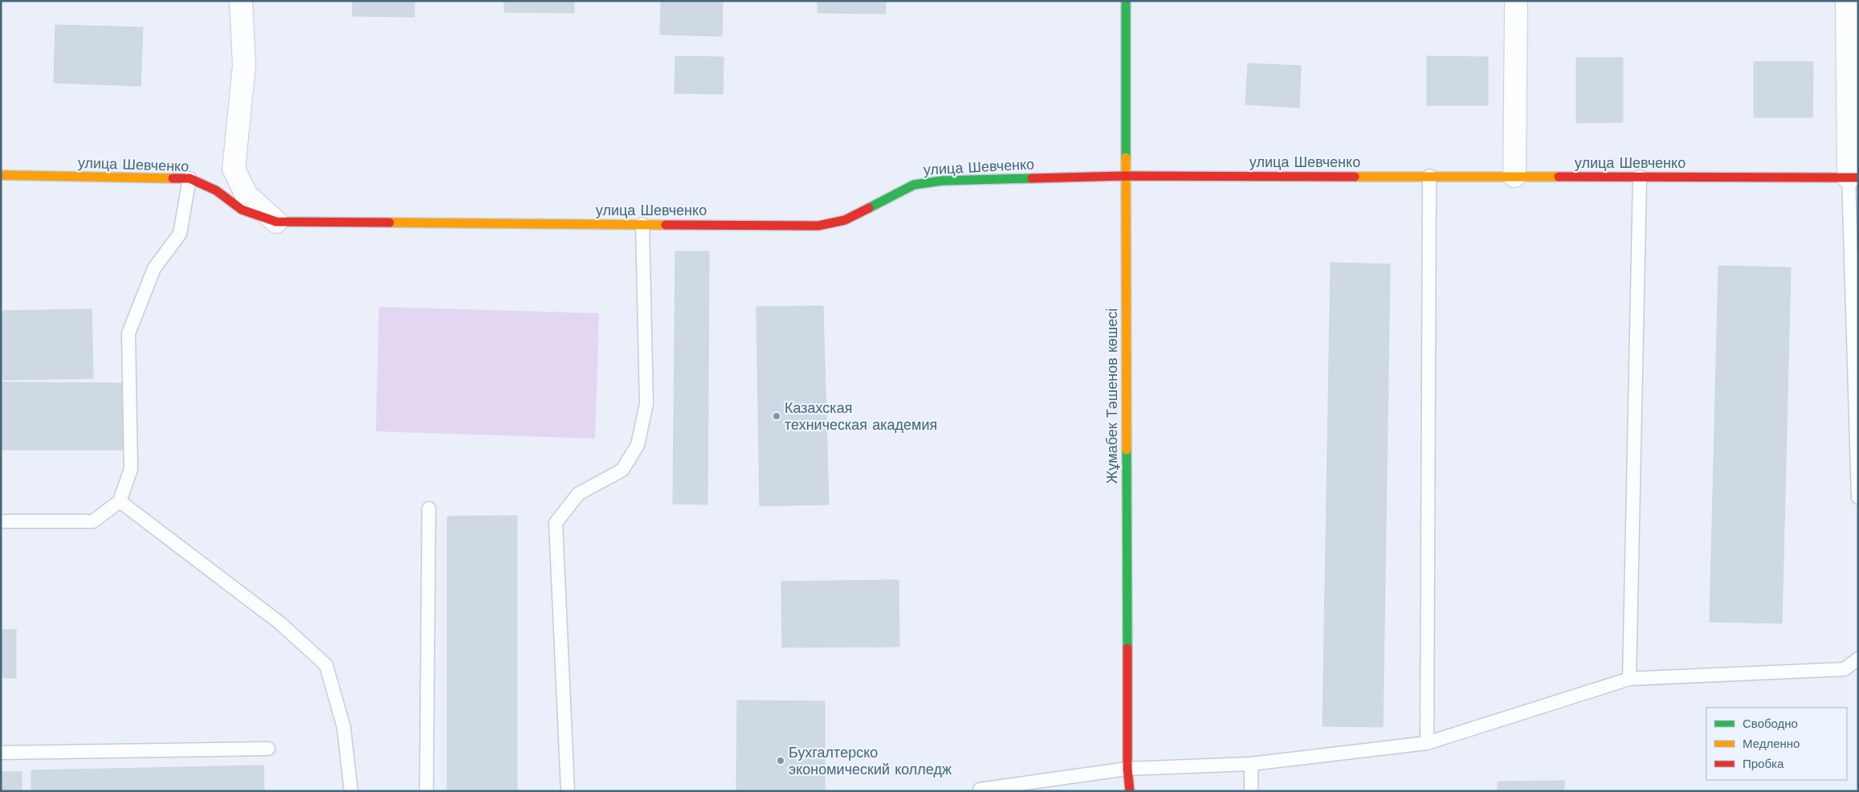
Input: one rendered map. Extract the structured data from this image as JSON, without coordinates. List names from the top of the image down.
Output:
{
  "streets": {
    "street": ["улица Шевченко", "Жұмабек Тәшенов көшесі"]
  },
  "crossings": [
    ["улица Шевченко", "Жұмабек Тәшенов көшесі"]
  ],
  "places": ["Казахская техническая академия", "Бухгалтерско экономический колледж"],
  "legend": ["Свободно", "Медленно", "Пробка"]
}
